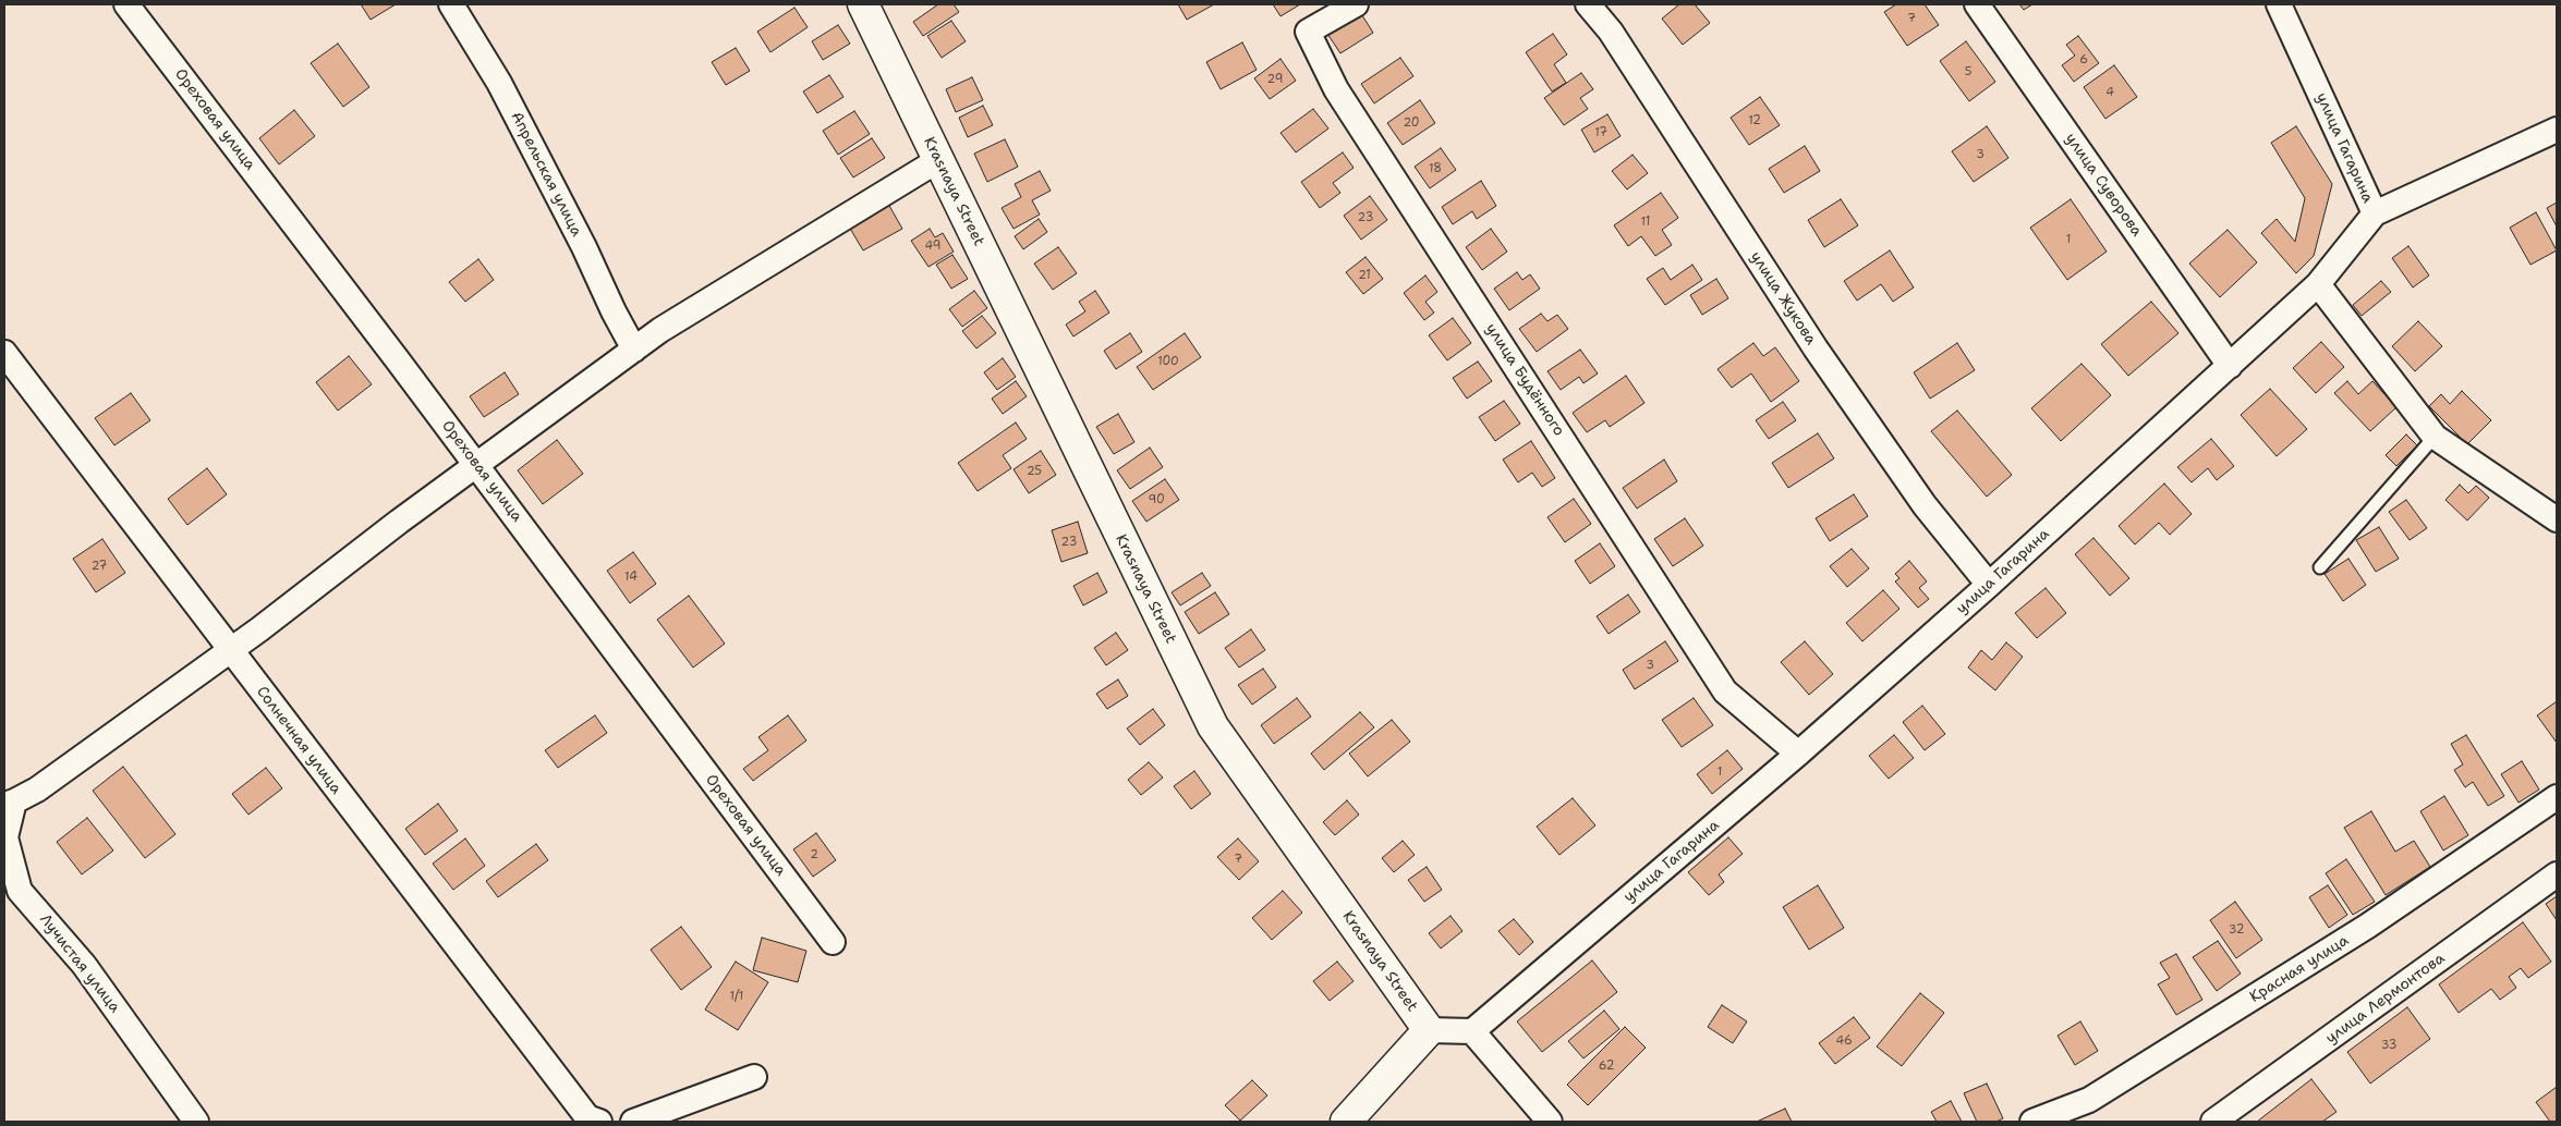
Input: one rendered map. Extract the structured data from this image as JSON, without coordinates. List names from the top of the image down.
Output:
{
  "streets": {
    "main road": ["Krasnaya Street"],
    "street": [
      "Ореховая улица",
      "улица Гагарина",
      "Апрельская улица",
      "улица Суворова",
      "улица Жукова",
      "улица Будённого",
      "Солнечная улица",
      "Лучистая улица",
      "Красная улица",
      "улица Лермонтова"
    ]
  },
  "crossings": [
    ["улица Гагарина", "улица Суворова"],
    ["улица Гагарина", "улица Жукова"],
    ["улица Гагарина", "улица Будённого"]
  ],
  "house_numbers": [
    "7",
    "6",
    "5",
    "29",
    "4",
    "12",
    "20",
    "17",
    "3",
    "18",
    "23",
    "11",
    "1",
    "49",
    "21",
    "100",
    "25",
    "90",
    "23",
    "27",
    "14",
    "3",
    "1",
    "2",
    "7",
    "32",
    "1/1",
    "46",
    "33",
    "62"
  ]
}
